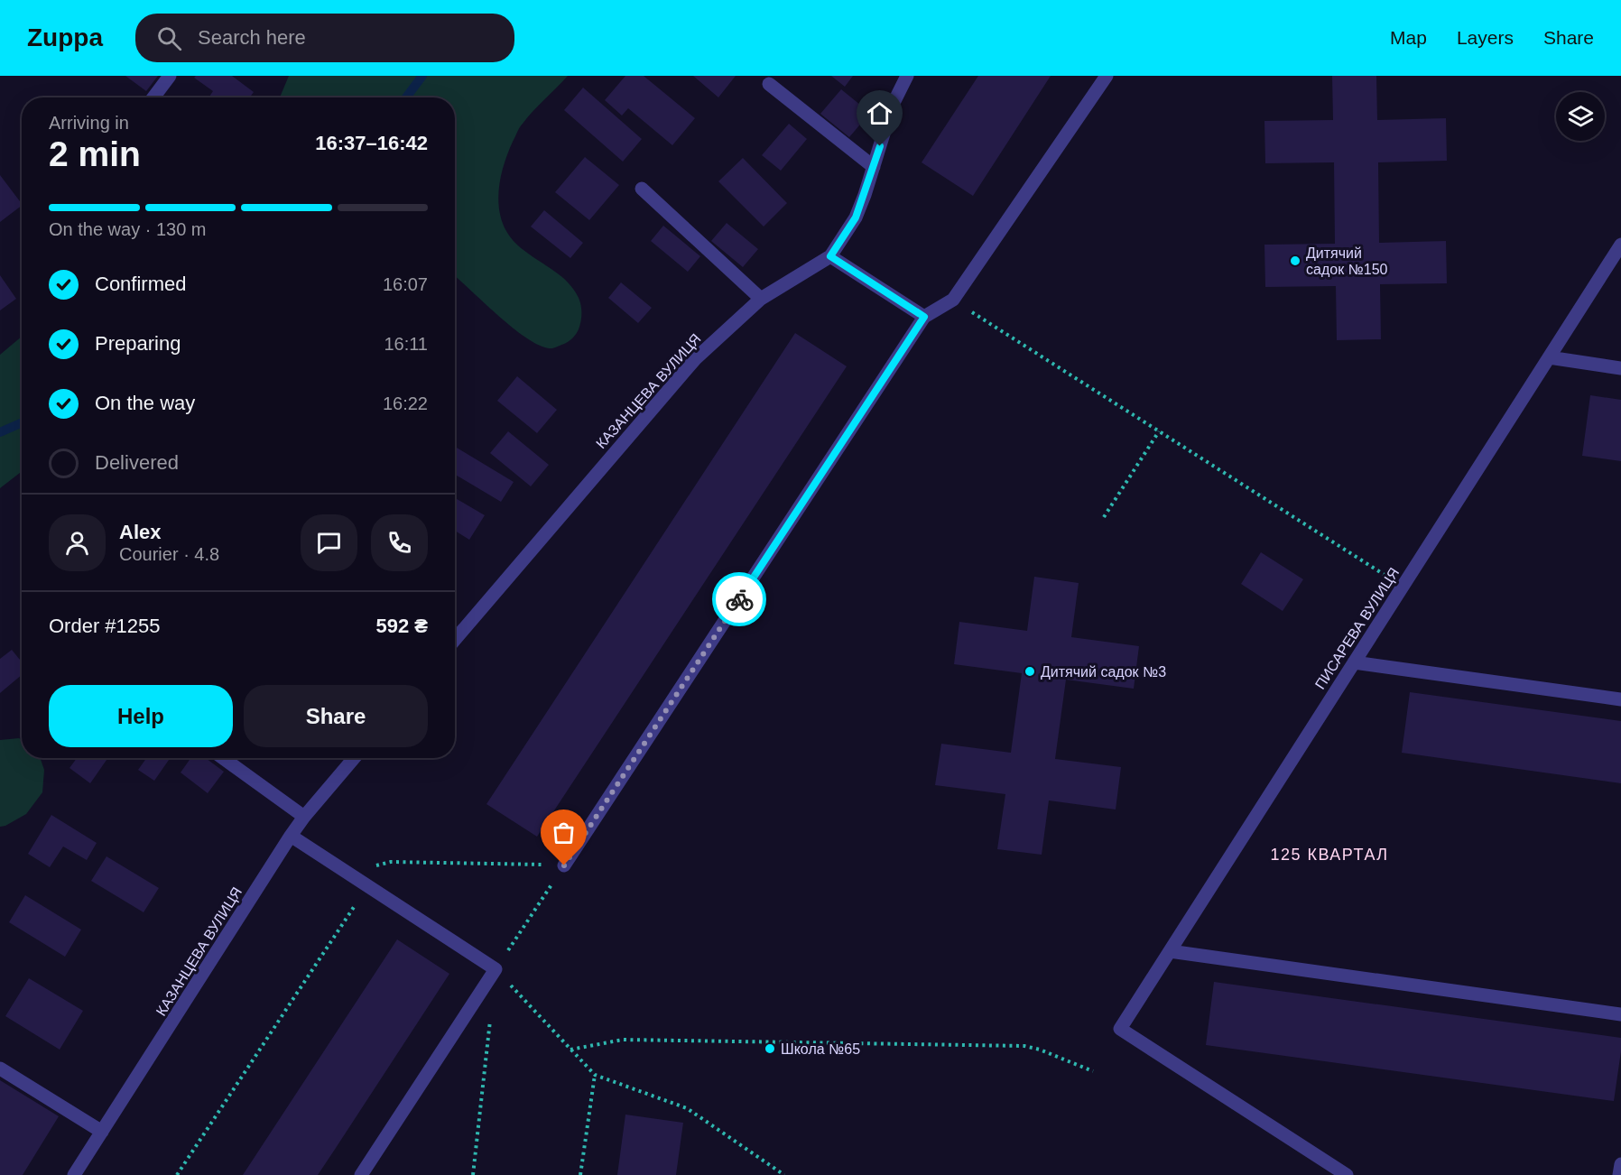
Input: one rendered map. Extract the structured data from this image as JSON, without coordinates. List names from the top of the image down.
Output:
{
  "streets": {
    "street": ["КАЗАНЦЕВА ВУЛИЦЯ", "ПИСАРЕВА ВУЛИЦЯ"]
  },
  "districts": ["125 КВАРТАЛ"],
  "places": ["Дитячий садок №150", "Дитячий садок №3", "Школа №65"],
  "page": {
    "header": "Zuppa",
    "search": "Search here",
    "nav": ["Map", "Layers", "Share"],
    "heading": ["2 min", "Arriving in", "16:37–16:42"],
    "panel": [
      "Alex",
      "Courier · 4.8",
      "Order #1255",
      "592 ₴"
    ],
    "bar": "On the way · 130 m",
    "list": [
      ["Confirmed", "16:07"],
      ["Preparing", "16:11"],
      ["On the way", "16:22"],
      "Delivered"
    ],
    "buttons": ["Help", "Share"]
  }
}
